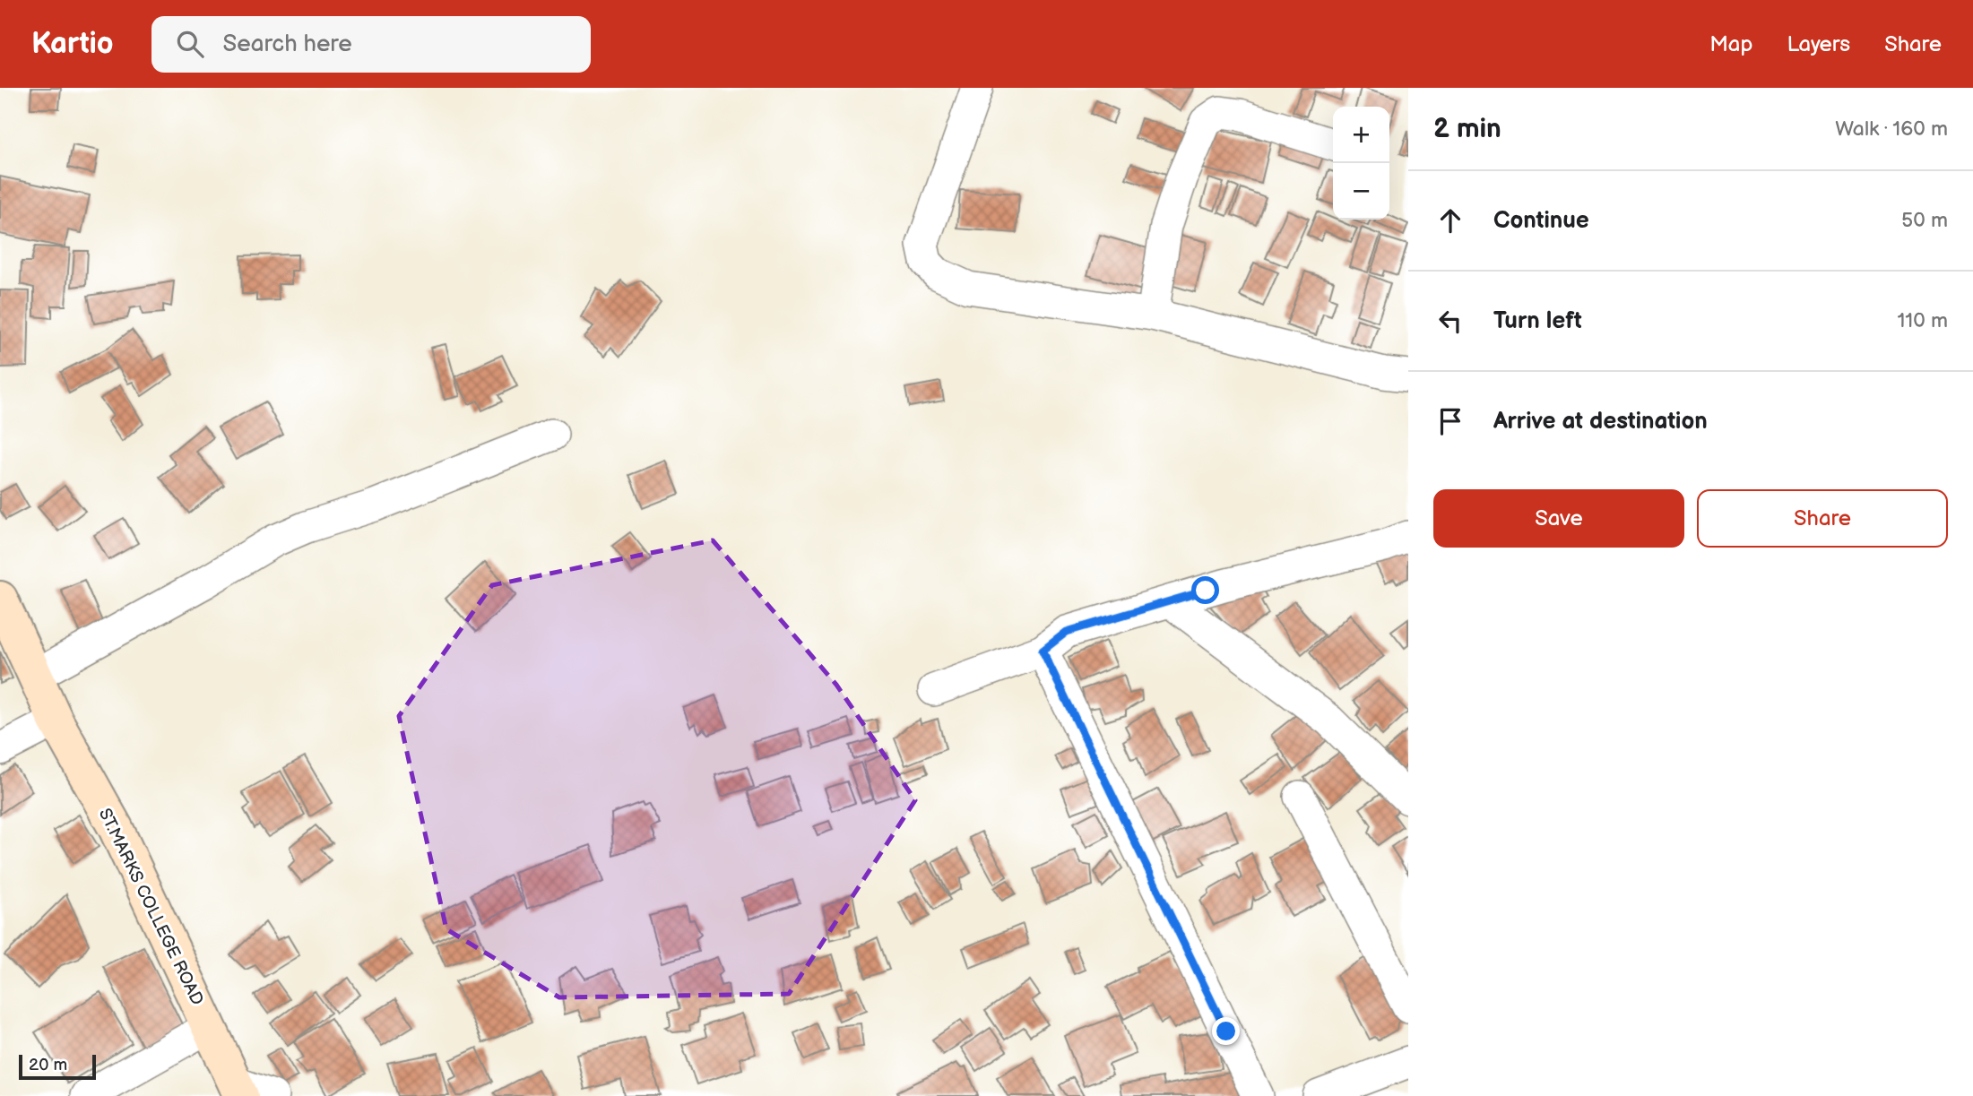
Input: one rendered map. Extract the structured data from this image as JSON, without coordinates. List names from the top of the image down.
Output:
{
  "streets": {
    "main road": ["ST.MARKS COLLEGE ROAD"]
  },
  "scale_bar": "20 m",
  "page": {
    "header": "Kartio",
    "search": "Search here",
    "nav": ["Map", "Layers", "Share"],
    "heading": ["2 min", "Walk · 160 m"],
    "map_buttons": ["+", "−"],
    "list": [
      ["Continue", "50 m"],
      ["Turn left", "110 m"],
      "Arrive at destination"
    ],
    "buttons": ["Save", "Share"],
    "scale": "20 m"
  }
}
